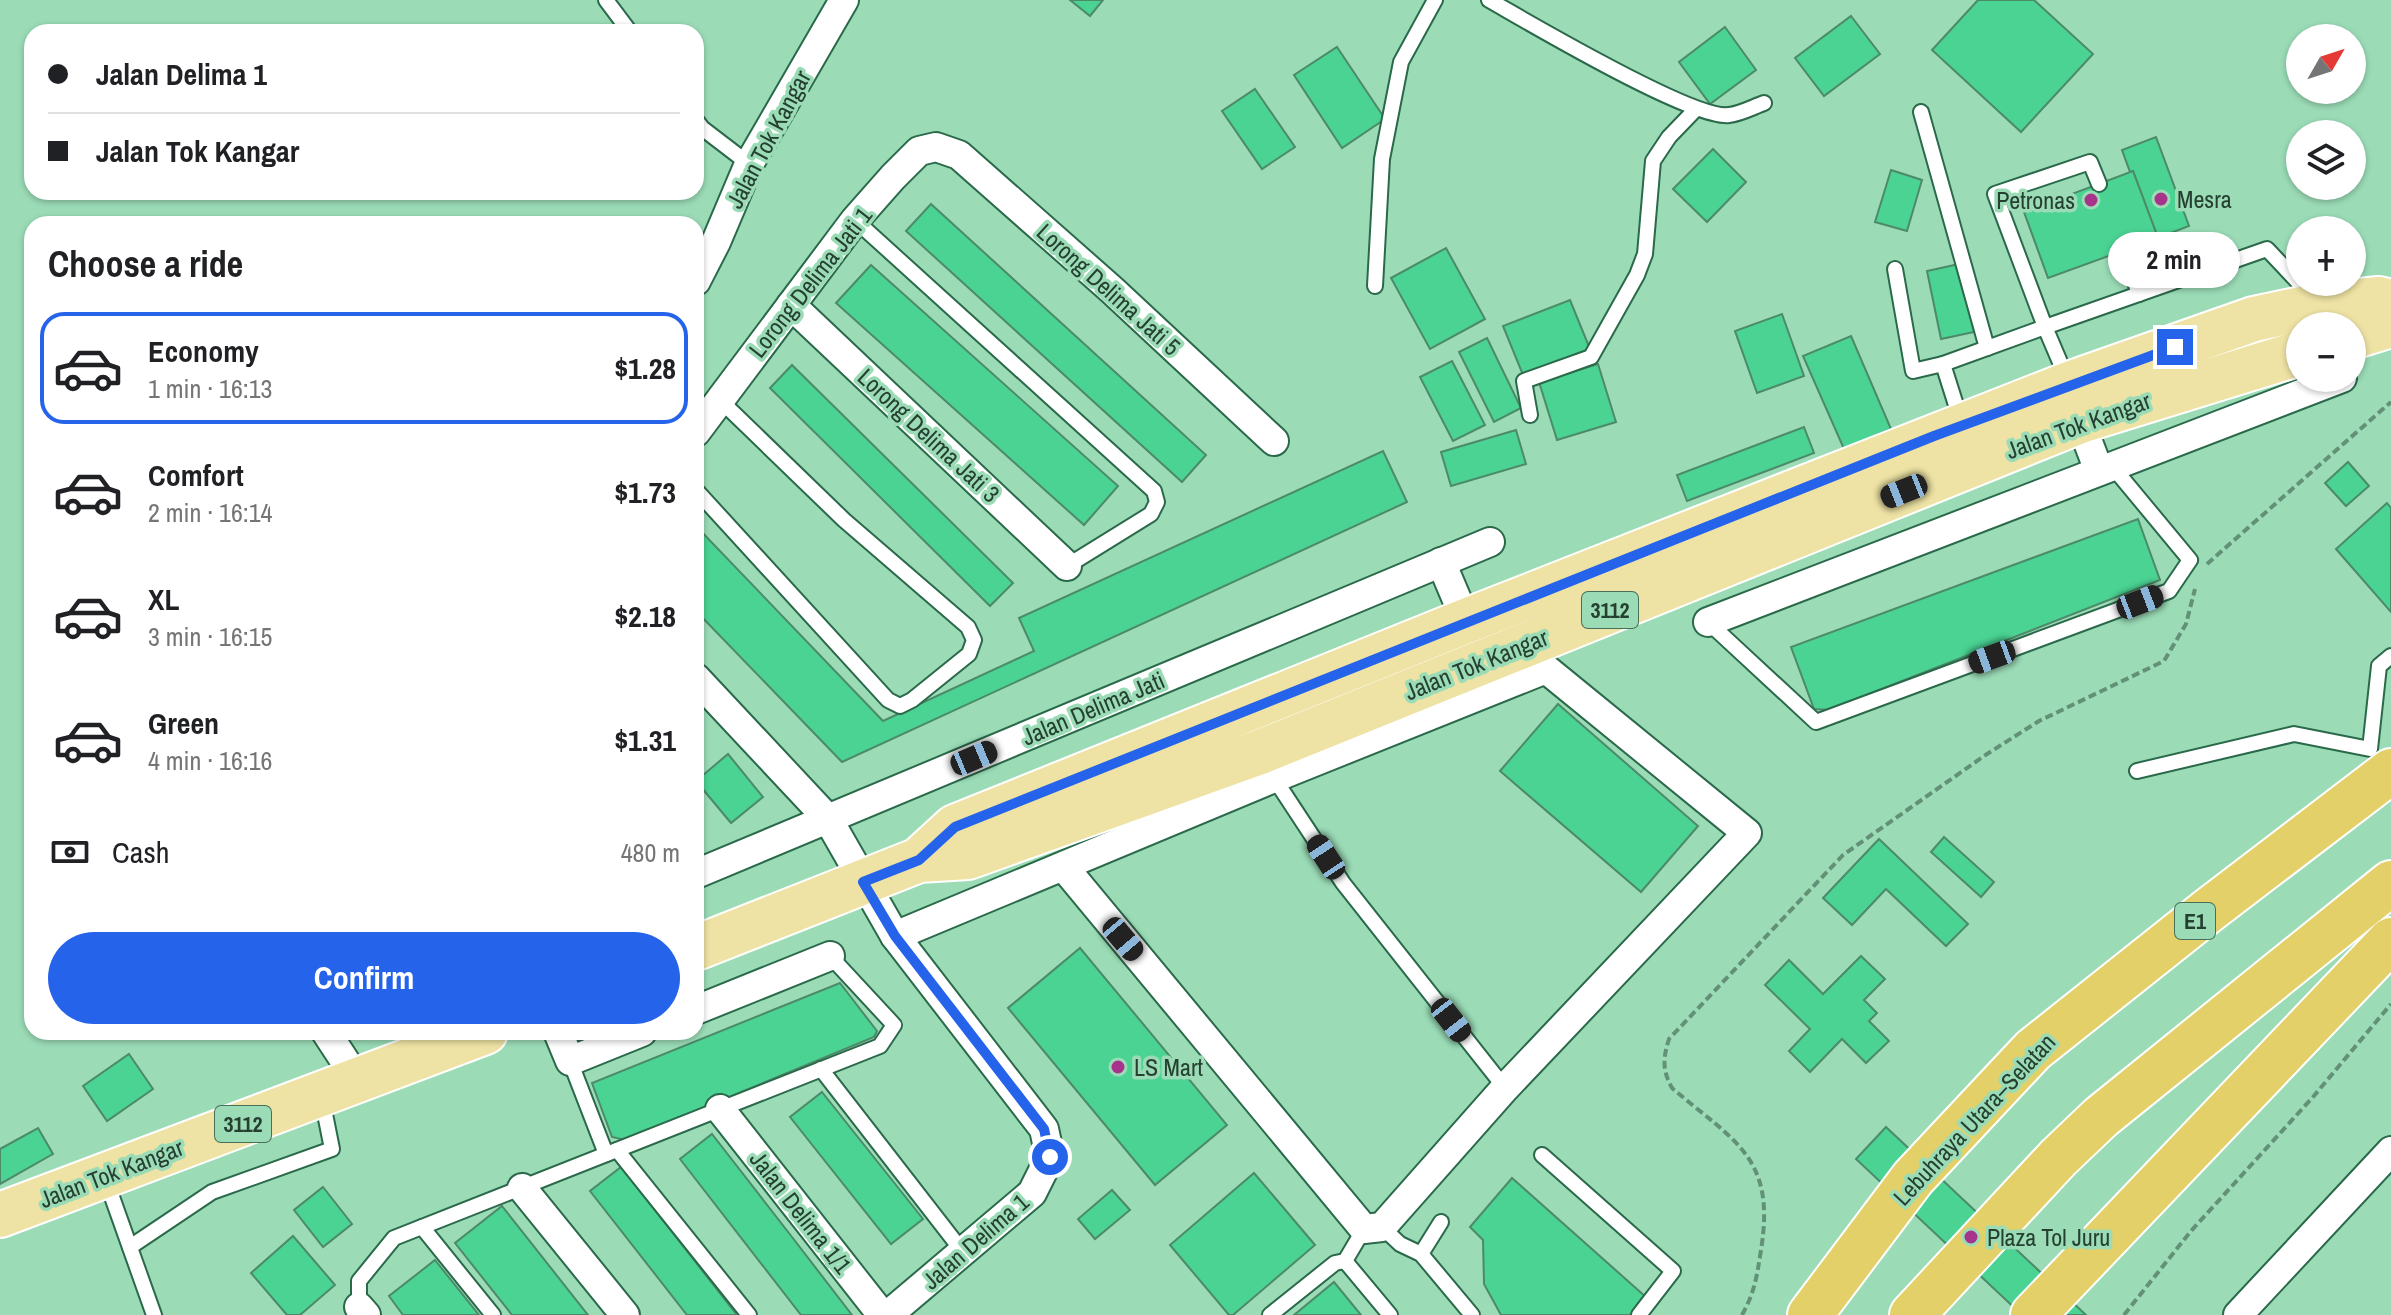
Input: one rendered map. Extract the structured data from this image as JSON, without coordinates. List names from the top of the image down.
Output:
{
  "streets": {
    "highway": ["E1", "Lebuhraya Utara–Selatan"],
    "main road": ["Jalan Tok Kangar", "3112"],
    "street": [
      "Lorong Delima Jati 1",
      "Lorong Delima Jati 5",
      "Lorong Delima Jati 3",
      "Jalan Delima Jati",
      "Jalan Delima 1/1",
      "Jalan Delima 1"
    ]
  },
  "crossings": [
    ["Jalan Tok Kangar", "Jalan Delima 1"],
    ["Lorong Delima Jati 1", "Lorong Delima Jati 5"],
    ["Lorong Delima Jati 1", "Lorong Delima Jati 3"],
    ["Jalan Delima 1/1", "Jalan Delima 1"]
  ],
  "places": [
    "Mesra",
    "Petronas",
    "LS Mart",
    "Plaza Tol Juru"
  ],
  "north": "top right",
  "page": {
    "map_buttons": ["+", "−"],
    "banner": ["Jalan Delima 1", "Jalan Tok Kangar"],
    "heading": "Choose a ride",
    "bubble": "2 min",
    "list": [
      {
        "name": "Economy",
        "note": "1 min · 16:13",
        "value": "$1.28"
      },
      {
        "name": "Comfort",
        "note": "2 min · 16:14",
        "value": "$1.73"
      },
      {
        "name": "XL",
        "note": "3 min · 16:15",
        "value": "$2.18"
      },
      {
        "name": "Green",
        "note": "4 min · 16:16",
        "value": "$1.31"
      }
    ],
    "pay": ["Cash", "480 m"],
    "buttons": "Confirm"
  }
}
